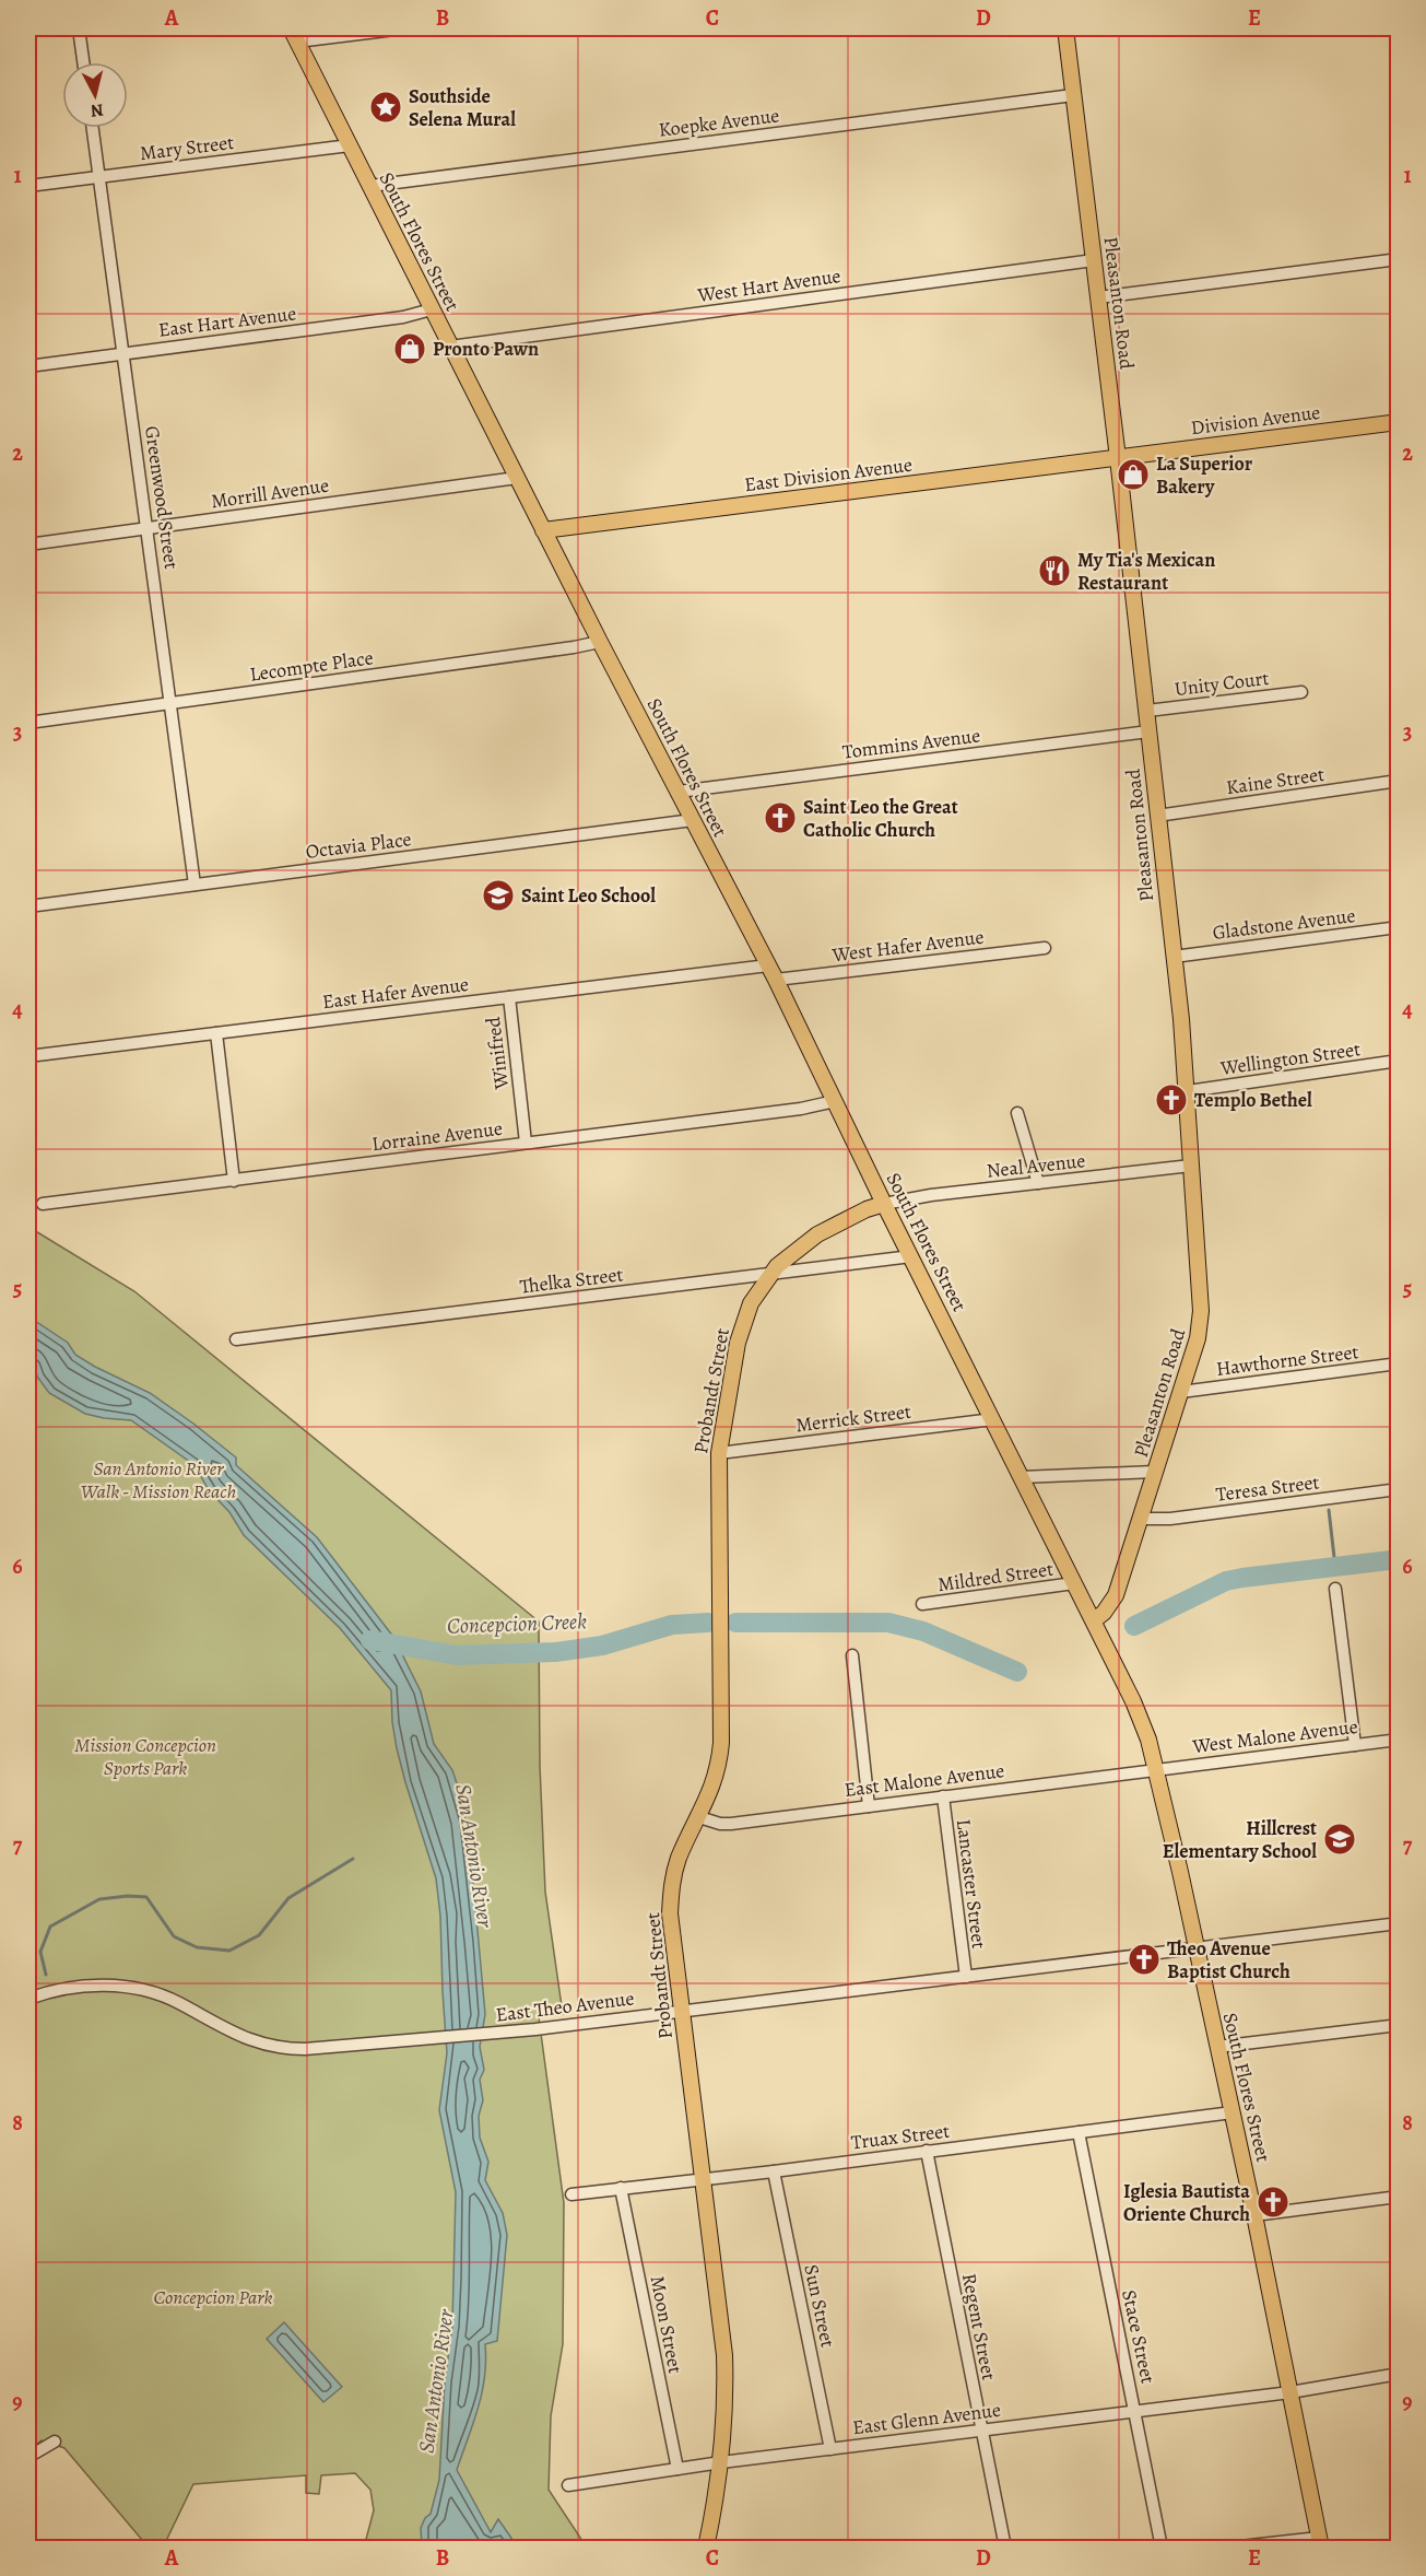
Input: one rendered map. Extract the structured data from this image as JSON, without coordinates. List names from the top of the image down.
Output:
{
  "streets": {
    "main road": [
      "South Flores Street",
      "Pleasanton Road",
      "Division Avenue",
      "East Division Avenue",
      "Probandt Street"
    ],
    "street": [
      "Koepke Avenue",
      "Mary Street",
      "West Hart Avenue",
      "East Hart Avenue",
      "Morrill Avenue",
      "Greenwood Street",
      "Lecompte Place",
      "Unity Court",
      "Tommins Avenue",
      "Kaine Street",
      "Octavia Place",
      "Gladstone Avenue",
      "West Hafer Avenue",
      "East Hafer Avenue",
      "Winifred",
      "Wellington Street",
      "Lorraine Avenue",
      "Neal Avenue",
      "Thelka Street",
      "Hawthorne Street",
      "Merrick Street",
      "Teresa Street",
      "Mildred Street",
      "West Malone Avenue",
      "East Malone Avenue",
      "Lancaster Street",
      "East Theo Avenue",
      "Truax Street",
      "Sun Street",
      "Moon Street",
      "Regent Street",
      "Stace Street",
      "East Glenn Avenue"
    ]
  },
  "crossings": [
    ["Koepke Avenue", "South Flores Street"],
    ["Koepke Avenue", "Pleasanton Road"],
    ["Mary Street", "South Flores Street"],
    ["Mary Street", "Greenwood Street"],
    ["South Flores Street", "West Hart Avenue"],
    ["South Flores Street", "Pleasanton Road"],
    ["South Flores Street", "East Hart Avenue"],
    ["South Flores Street", "East Division Avenue"],
    ["South Flores Street", "Morrill Avenue"],
    ["South Flores Street", "Lecompte Place"],
    ["South Flores Street", "Tommins Avenue"],
    ["South Flores Street", "Octavia Place"],
    ["South Flores Street", "West Hafer Avenue"],
    ["South Flores Street", "East Hafer Avenue"],
    ["South Flores Street", "Lorraine Avenue"],
    ["South Flores Street", "Neal Avenue"],
    ["South Flores Street", "Thelka Street"],
    ["South Flores Street", "Probandt Street"],
    ["South Flores Street", "Merrick Street"],
    ["South Flores Street", "Mildred Street"],
    ["South Flores Street", "West Malone Avenue"],
    ["South Flores Street", "East Malone Avenue"],
    ["South Flores Street", "East Theo Avenue"],
    ["South Flores Street", "Truax Street"],
    ["South Flores Street", "East Glenn Avenue"],
    ["West Hart Avenue", "Pleasanton Road"],
    ["Pleasanton Road", "Division Avenue"],
    ["Pleasanton Road", "East Division Avenue"],
    ["Pleasanton Road", "Unity Court"],
    ["Pleasanton Road", "Tommins Avenue"],
    ["Pleasanton Road", "Kaine Street"],
    ["Pleasanton Road", "Gladstone Avenue"],
    ["Pleasanton Road", "Wellington Street"],
    ["Pleasanton Road", "Neal Avenue"],
    ["Pleasanton Road", "Hawthorne Street"],
    ["Pleasanton Road", "Teresa Street"],
    ["East Hart Avenue", "Greenwood Street"],
    ["Division Avenue", "East Division Avenue"],
    ["Morrill Avenue", "Greenwood Street"],
    ["Greenwood Street", "Lecompte Place"],
    ["Greenwood Street", "Octavia Place"],
    ["East Hafer Avenue", "Winifred"],
    ["Winifred", "Lorraine Avenue"],
    ["Neal Avenue", "Probandt Street"],
    ["Thelka Street", "Probandt Street"],
    ["Probandt Street", "Merrick Street"],
    ["Probandt Street", "East Malone Avenue"],
    ["Probandt Street", "East Theo Avenue"],
    ["Probandt Street", "Truax Street"],
    ["Probandt Street", "East Glenn Avenue"],
    ["West Malone Avenue", "East Malone Avenue"],
    ["East Malone Avenue", "Lancaster Street"],
    ["Lancaster Street", "East Theo Avenue"],
    ["Truax Street", "Sun Street"],
    ["Truax Street", "Moon Street"],
    ["Truax Street", "Regent Street"],
    ["Truax Street", "Stace Street"],
    ["Sun Street", "East Glenn Avenue"],
    ["Moon Street", "East Glenn Avenue"],
    ["Regent Street", "East Glenn Avenue"],
    ["Stace Street", "East Glenn Avenue"]
  ],
  "water": ["Concepcion Creek", "San Antonio River"],
  "parks": ["San Antonio River Walk - Mission Reach", "Mission Concepcion Sports Park", "Concepcion Park"],
  "places": {
    "place": ["Southside Selena Mural"],
    "shop": ["Pronto Pawn", "La Superior Bakery"],
    "restaurant": ["My Tia's Mexican Restaurant"],
    "church": [
      "Saint Leo the Great Catholic Church",
      "Templo Bethel",
      "Theo Avenue Baptist Church",
      "Iglesia Bautista Oriente Church"
    ],
    "school or university": ["Saint Leo School", "Hillcrest Elementary School"]
  },
  "north": "bottom",
  "grid": {
    "columns": [
      "A",
      "B",
      "C",
      "D",
      "E"
    ],
    "rows": [
      "1",
      "2",
      "3",
      "4",
      "5",
      "6",
      "7",
      "8",
      "9"
    ]
  }
}
